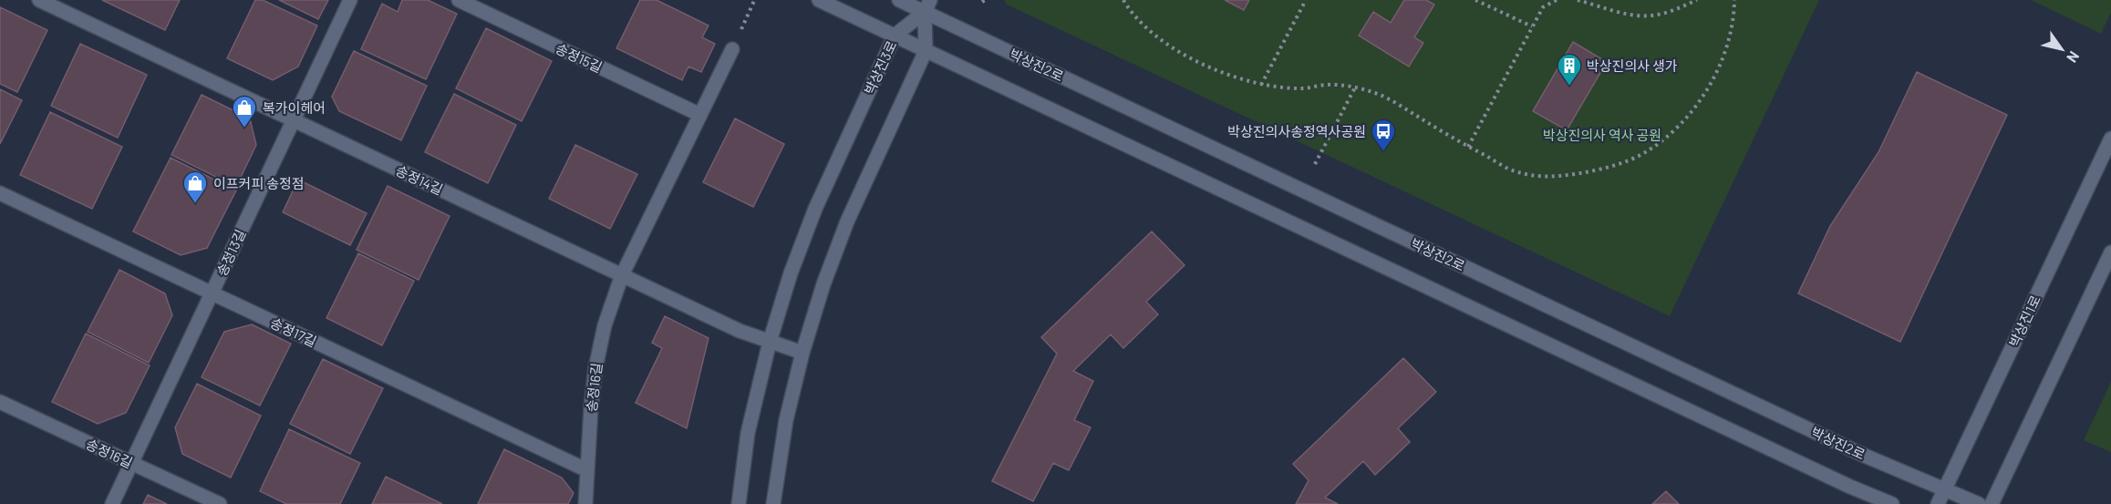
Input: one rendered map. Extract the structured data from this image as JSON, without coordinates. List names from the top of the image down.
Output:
{
  "streets": {
    "street": [
      "송정15길",
      "박상진2로",
      "박상진3로",
      "송정14길",
      "송정13길",
      "박상진1로",
      "송정17길",
      "송정16길"
    ]
  },
  "crossings": [
    ["박상진2로", "박상진3로"],
    ["박상진2로", "박상진1로"],
    ["박상진3로", "송정14길"],
    ["송정14길", "송정13길"],
    ["송정14길", "송정16길"],
    ["송정13길", "송정17길"],
    ["송정13길", "송정16길"],
    ["송정17길", "송정16길"]
  ],
  "parks": ["박상진의사 역사 공원"],
  "places": {
    "building": ["박상진의사 생가"],
    "shop": ["복가이헤어", "이프커피 송정점"],
    "bus stop": ["박상진의사송정역사공원"]
  },
  "north": "bottom right"
}
